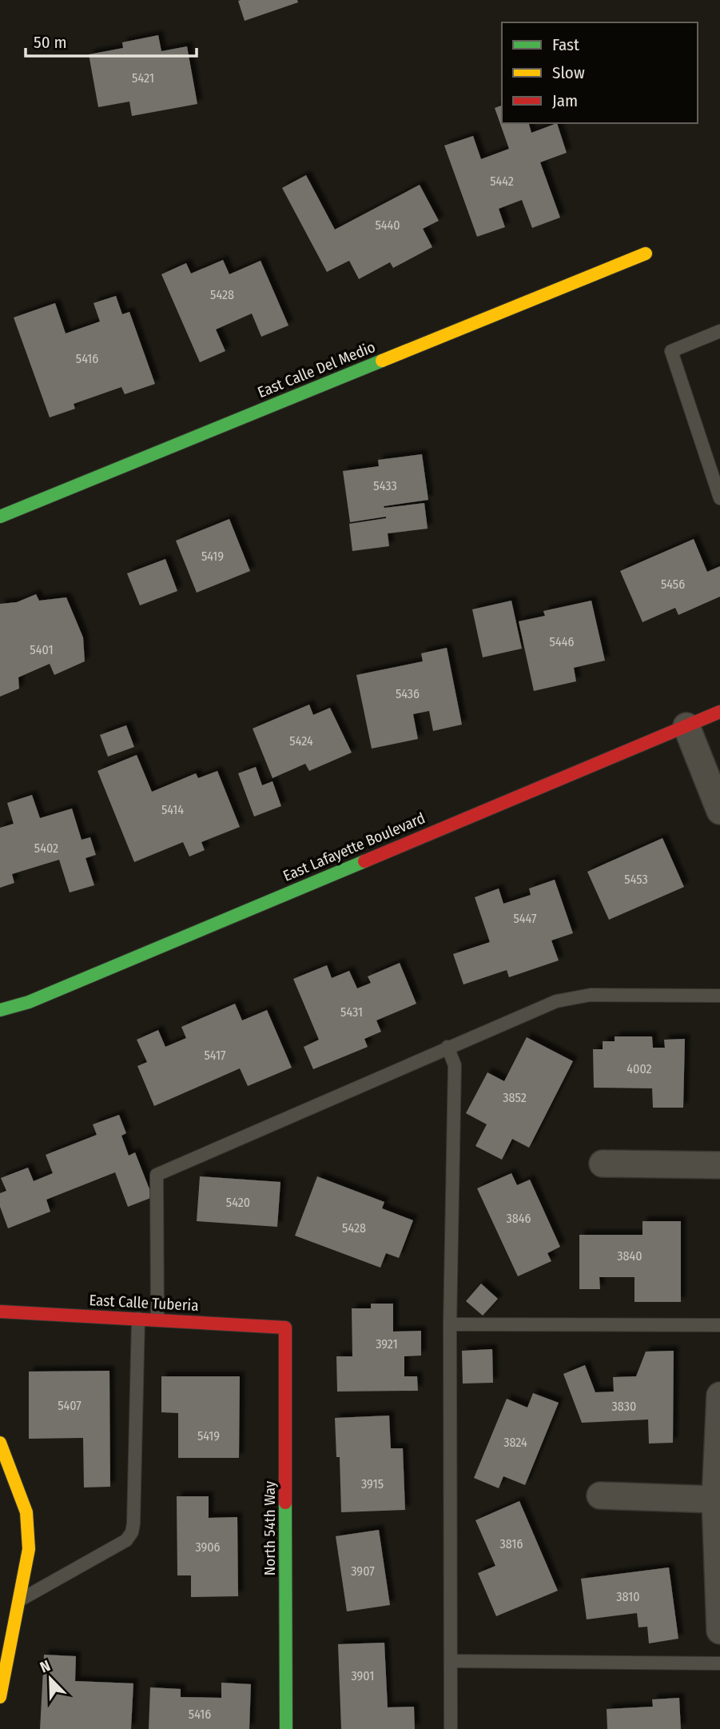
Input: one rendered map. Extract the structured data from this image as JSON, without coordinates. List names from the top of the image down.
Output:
{
  "streets": {
    "street": [
      "East Calle Del Medio",
      "East Lafayette Boulevard",
      "East Calle Tuberia",
      "North 54th Way"
    ]
  },
  "crossings": [
    ["East Calle Tuberia", "North 54th Way"]
  ],
  "house_numbers": [
    "5421",
    "5442",
    "5440",
    "5428",
    "5416",
    "5433",
    "5419",
    "5456",
    "5446",
    "5401",
    "5436",
    "5424",
    "5414",
    "5402",
    "5453",
    "5447",
    "5431",
    "5417",
    "4002",
    "3852",
    "5420",
    "3846",
    "5428",
    "3840",
    "3921",
    "5407",
    "3830",
    "5419",
    "3824",
    "3915",
    "3816",
    "3906",
    "3907",
    "3810",
    "3901",
    "5416"
  ],
  "legend": ["Fast", "Slow", "Jam"],
  "scale_bar": "50 m",
  "north": "top left"
}
